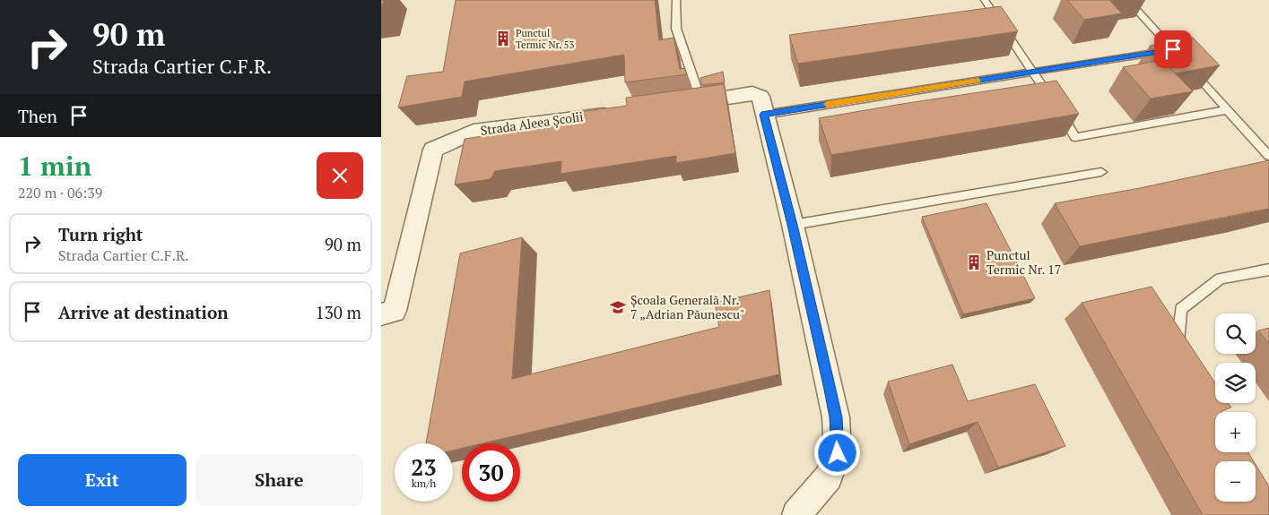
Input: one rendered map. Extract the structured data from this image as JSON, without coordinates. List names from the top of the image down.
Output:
{
  "streets": {
    "street": ["Strada Aleea Școlii"]
  },
  "places": {
    "building": ["Punctul Termic Nr. 53", "Punctul Termic Nr. 17"],
    "school or university": ["Școala Generală Nr. 7 „Adrian Păunescu\""]
  },
  "page": {
    "turn": ["90 m", "Strada Cartier C.F.R."],
    "then": "Then",
    "heading": ["1 min", "220 m · 06:39"],
    "list": [
      {
        "name": "Turn right",
        "note": "Strada Cartier C.F.R.",
        "value": "90 m"
      },
      {
        "name": "Arrive at destination",
        "value": "130 m"
      }
    ],
    "map_buttons": ["+", "−"],
    "speed": "23 km/h",
    "limit": "30",
    "buttons": ["Exit", "Share"]
  }
}
